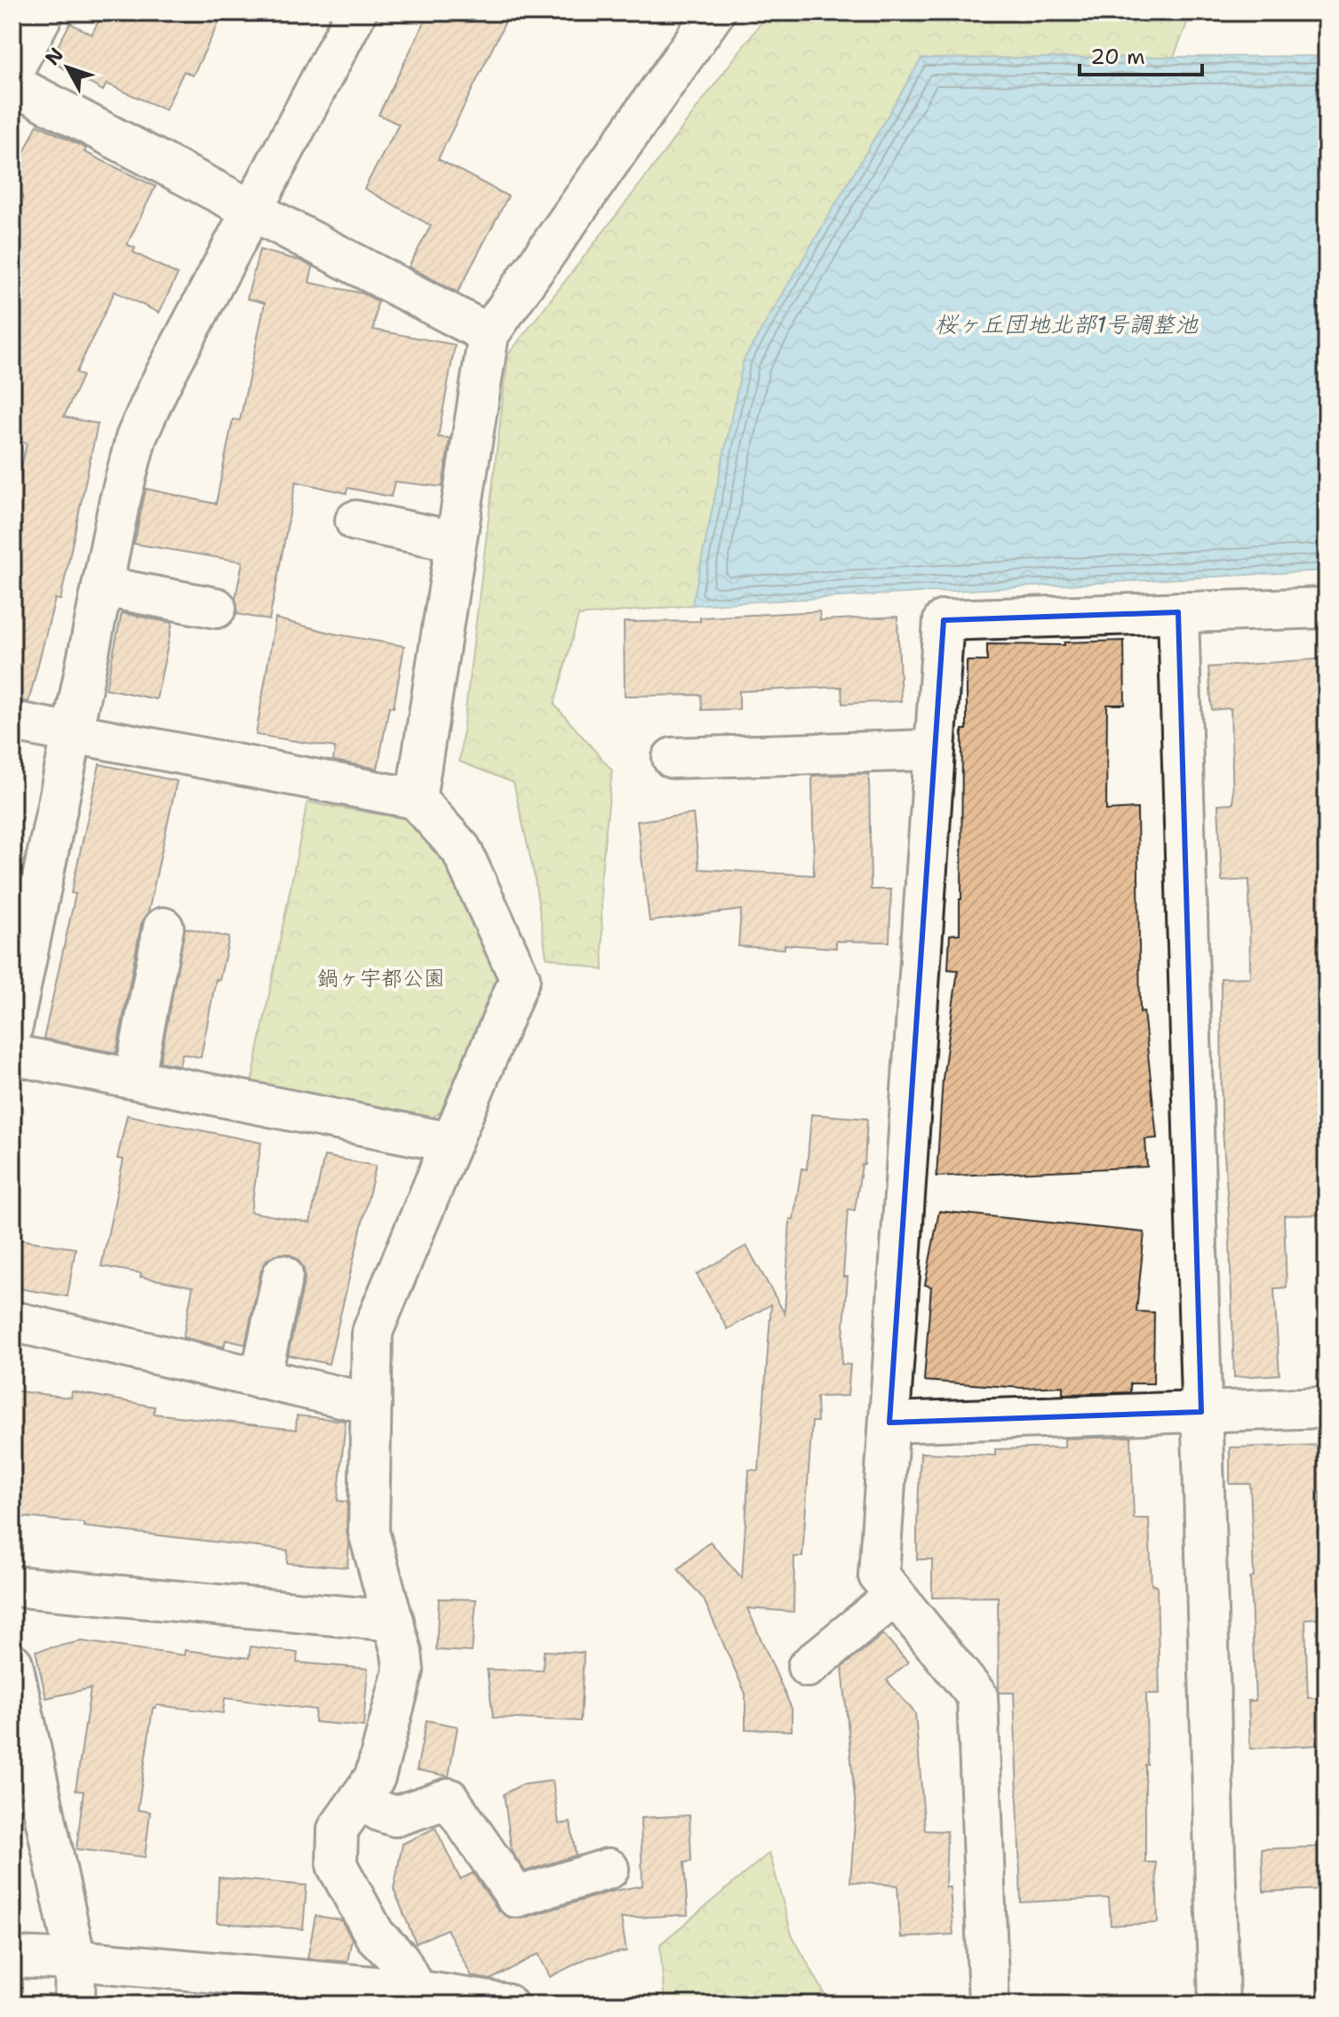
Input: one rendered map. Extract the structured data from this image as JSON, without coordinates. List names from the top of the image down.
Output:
{
  "water": ["桜ヶ丘団地北部1号調整池"],
  "parks": ["鍋ヶ宇都公園"],
  "scale_bar": "20 m",
  "north": "top left"
}
